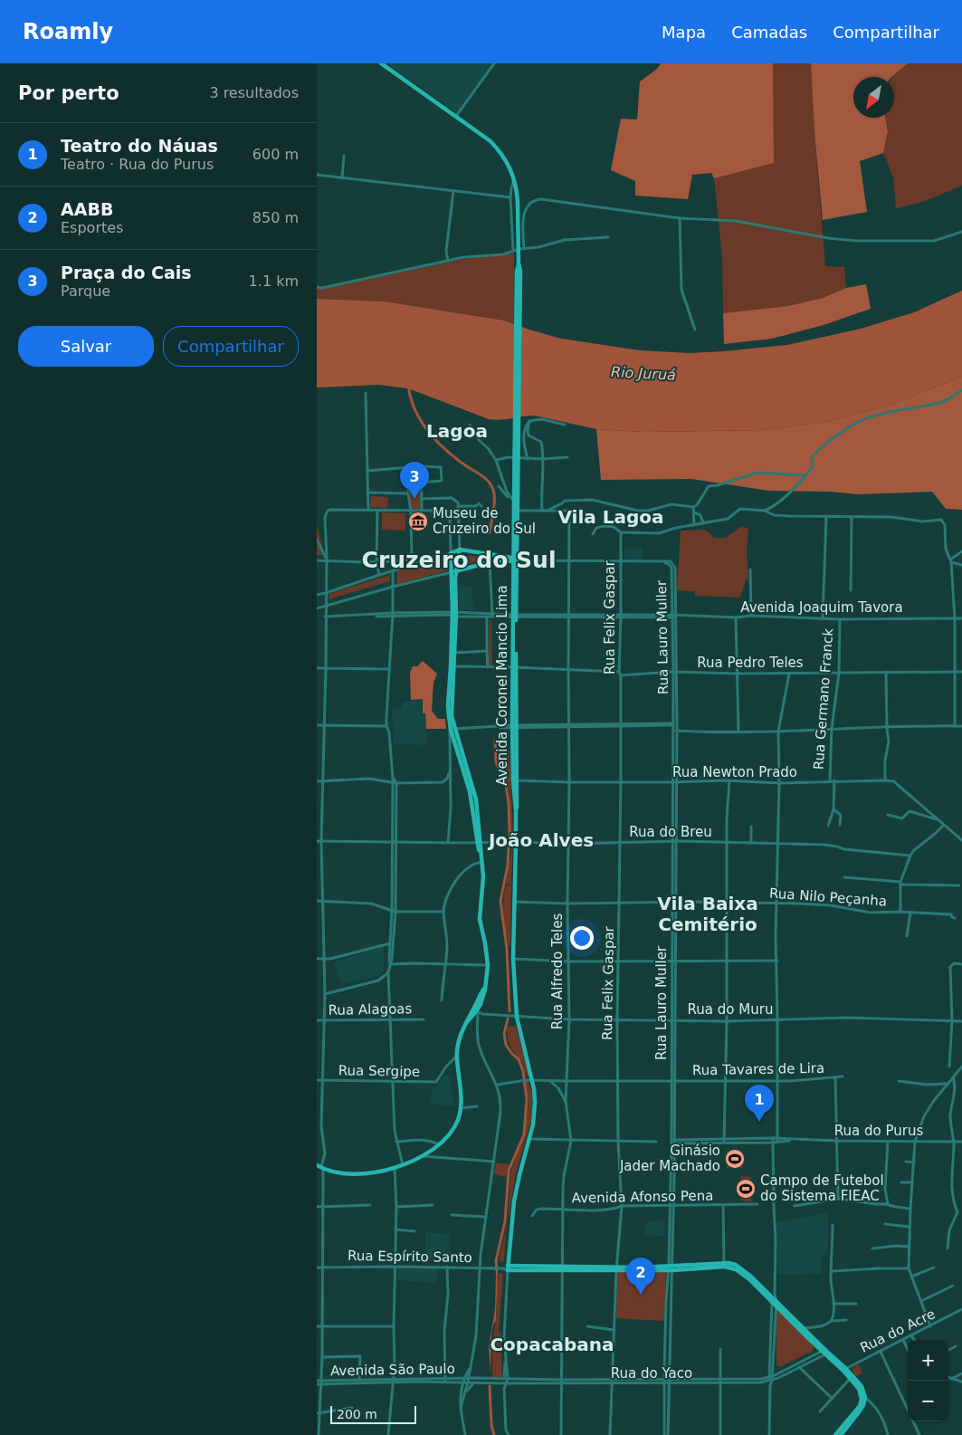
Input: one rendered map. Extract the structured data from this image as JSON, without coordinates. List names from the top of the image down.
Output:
{
  "streets": {
    "main road": ["Avenida Coronel Mancio Lima", "Rua Espírito Santo"],
    "street": [
      "Avenida Joaquim Tavora",
      "Rua Felix Gaspar",
      "Rua Lauro Muller",
      "Rua Pedro Teles",
      "Rua Germano Franck",
      "Rua Newton Prado",
      "Rua do Breu",
      "Rua Nilo Peçanha",
      "Rua Alfredo Teles",
      "Rua Alagoas",
      "Rua do Muru",
      "Rua Tavares de Lira",
      "Rua Sergipe",
      "Rua do Purus",
      "Avenida Afonso Pena",
      "Rua do Acre",
      "Avenida São Paulo",
      "Rua do Yaco"
    ]
  },
  "crossings": [
    ["Avenida Joaquim Tavora", "Rua Felix Gaspar"],
    ["Avenida Joaquim Tavora", "Rua Lauro Muller"],
    ["Avenida Joaquim Tavora", "Avenida Coronel Mancio Lima"],
    ["Avenida Joaquim Tavora", "Rua Germano Franck"],
    ["Avenida Joaquim Tavora", "Rua Alfredo Teles"],
    ["Rua Felix Gaspar", "Rua Lauro Muller"],
    ["Rua Felix Gaspar", "Rua Pedro Teles"],
    ["Rua Felix Gaspar", "Rua Newton Prado"],
    ["Rua Felix Gaspar", "Rua do Breu"],
    ["Rua Felix Gaspar", "Rua Nilo Peçanha"],
    ["Rua Felix Gaspar", "Rua do Muru"],
    ["Rua Felix Gaspar", "Rua Tavares de Lira"],
    ["Rua Felix Gaspar", "Avenida Afonso Pena"],
    ["Rua Felix Gaspar", "Rua Espírito Santo"],
    ["Rua Felix Gaspar", "Rua do Yaco"],
    ["Rua Lauro Muller", "Rua Pedro Teles"],
    ["Rua Lauro Muller", "Rua Newton Prado"],
    ["Rua Lauro Muller", "Rua do Breu"],
    ["Rua Lauro Muller", "Rua Nilo Peçanha"],
    ["Rua Lauro Muller", "Rua do Muru"],
    ["Rua Lauro Muller", "Rua Tavares de Lira"],
    ["Rua Lauro Muller", "Rua do Purus"],
    ["Rua Lauro Muller", "Avenida Afonso Pena"],
    ["Rua Lauro Muller", "Rua Espírito Santo"],
    ["Rua Lauro Muller", "Rua do Yaco"],
    ["Rua Pedro Teles", "Avenida Coronel Mancio Lima"],
    ["Rua Pedro Teles", "Rua Germano Franck"],
    ["Rua Pedro Teles", "Rua Alfredo Teles"],
    ["Avenida Coronel Mancio Lima", "Rua Newton Prado"],
    ["Avenida Coronel Mancio Lima", "Rua do Breu"],
    ["Avenida Coronel Mancio Lima", "Rua Nilo Peçanha"],
    ["Avenida Coronel Mancio Lima", "Rua do Muru"],
    ["Avenida Coronel Mancio Lima", "Rua Tavares de Lira"],
    ["Avenida Coronel Mancio Lima", "Rua Espírito Santo"],
    ["Avenida Coronel Mancio Lima", "Rua do Yaco"],
    ["Rua Germano Franck", "Rua Newton Prado"],
    ["Rua Newton Prado", "Rua Alfredo Teles"],
    ["Rua do Breu", "Rua Alfredo Teles"],
    ["Rua Nilo Peçanha", "Rua Alfredo Teles"],
    ["Rua Alfredo Teles", "Rua do Muru"],
    ["Rua Alfredo Teles", "Rua Tavares de Lira"],
    ["Rua Alfredo Teles", "Avenida Afonso Pena"],
    ["Rua Alfredo Teles", "Rua Espírito Santo"],
    ["Rua Alfredo Teles", "Rua do Yaco"],
    ["Avenida São Paulo", "Rua do Yaco"]
  ],
  "districts": [
    "Lagoa",
    "Vila Lagoa",
    "Cruzeiro do Sul",
    "João Alves",
    "Vila Baixa Cemitério",
    "Copacabana"
  ],
  "water": ["Rio Juruá"],
  "places": {
    "museum": ["Museu de Cruzeiro do Sul"],
    "sports": ["Ginásio Jader Machado", "Campo de Futebol do Sistema FIEAC"]
  },
  "scale_bar": "200 m",
  "north": "bottom left",
  "page": {
    "header": "Roamly",
    "nav": ["Mapa", "Camadas", "Compartilhar"],
    "heading": ["Por perto", "3 resultados"],
    "list": [
      {
        "mark": "1",
        "name": "Teatro do Náuas",
        "note": "Teatro · Rua do Purus",
        "value": "600 m"
      },
      {
        "mark": "2",
        "name": "AABB",
        "note": "Esportes",
        "value": "850 m"
      },
      {
        "mark": "3",
        "name": "Praça do Cais",
        "note": "Parque",
        "value": "1.1 km"
      }
    ],
    "buttons": ["Salvar", "Compartilhar"],
    "pins": ["3", "1", "2"],
    "map_buttons": ["+", "−"],
    "scale": "200 m"
  }
}
